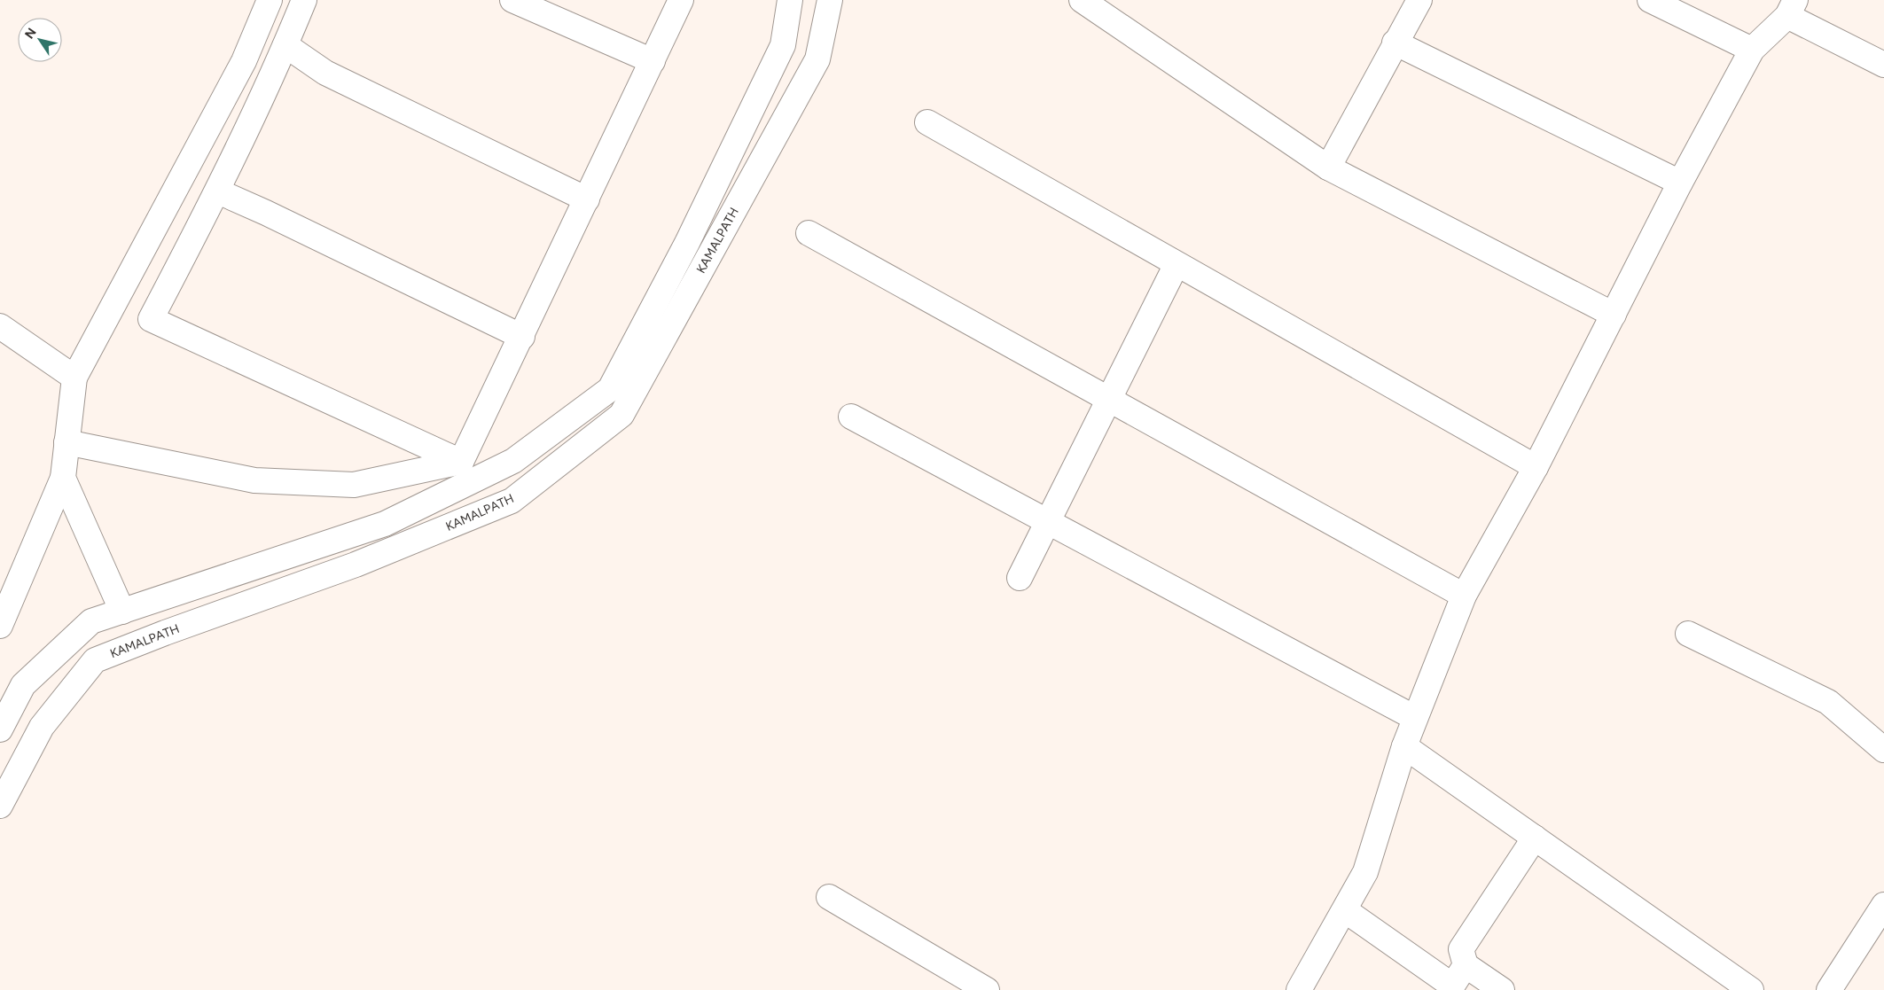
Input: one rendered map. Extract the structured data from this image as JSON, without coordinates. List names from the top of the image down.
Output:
{
  "streets": {
    "street": ["KAMALPATH"]
  },
  "north": "top left"
}
